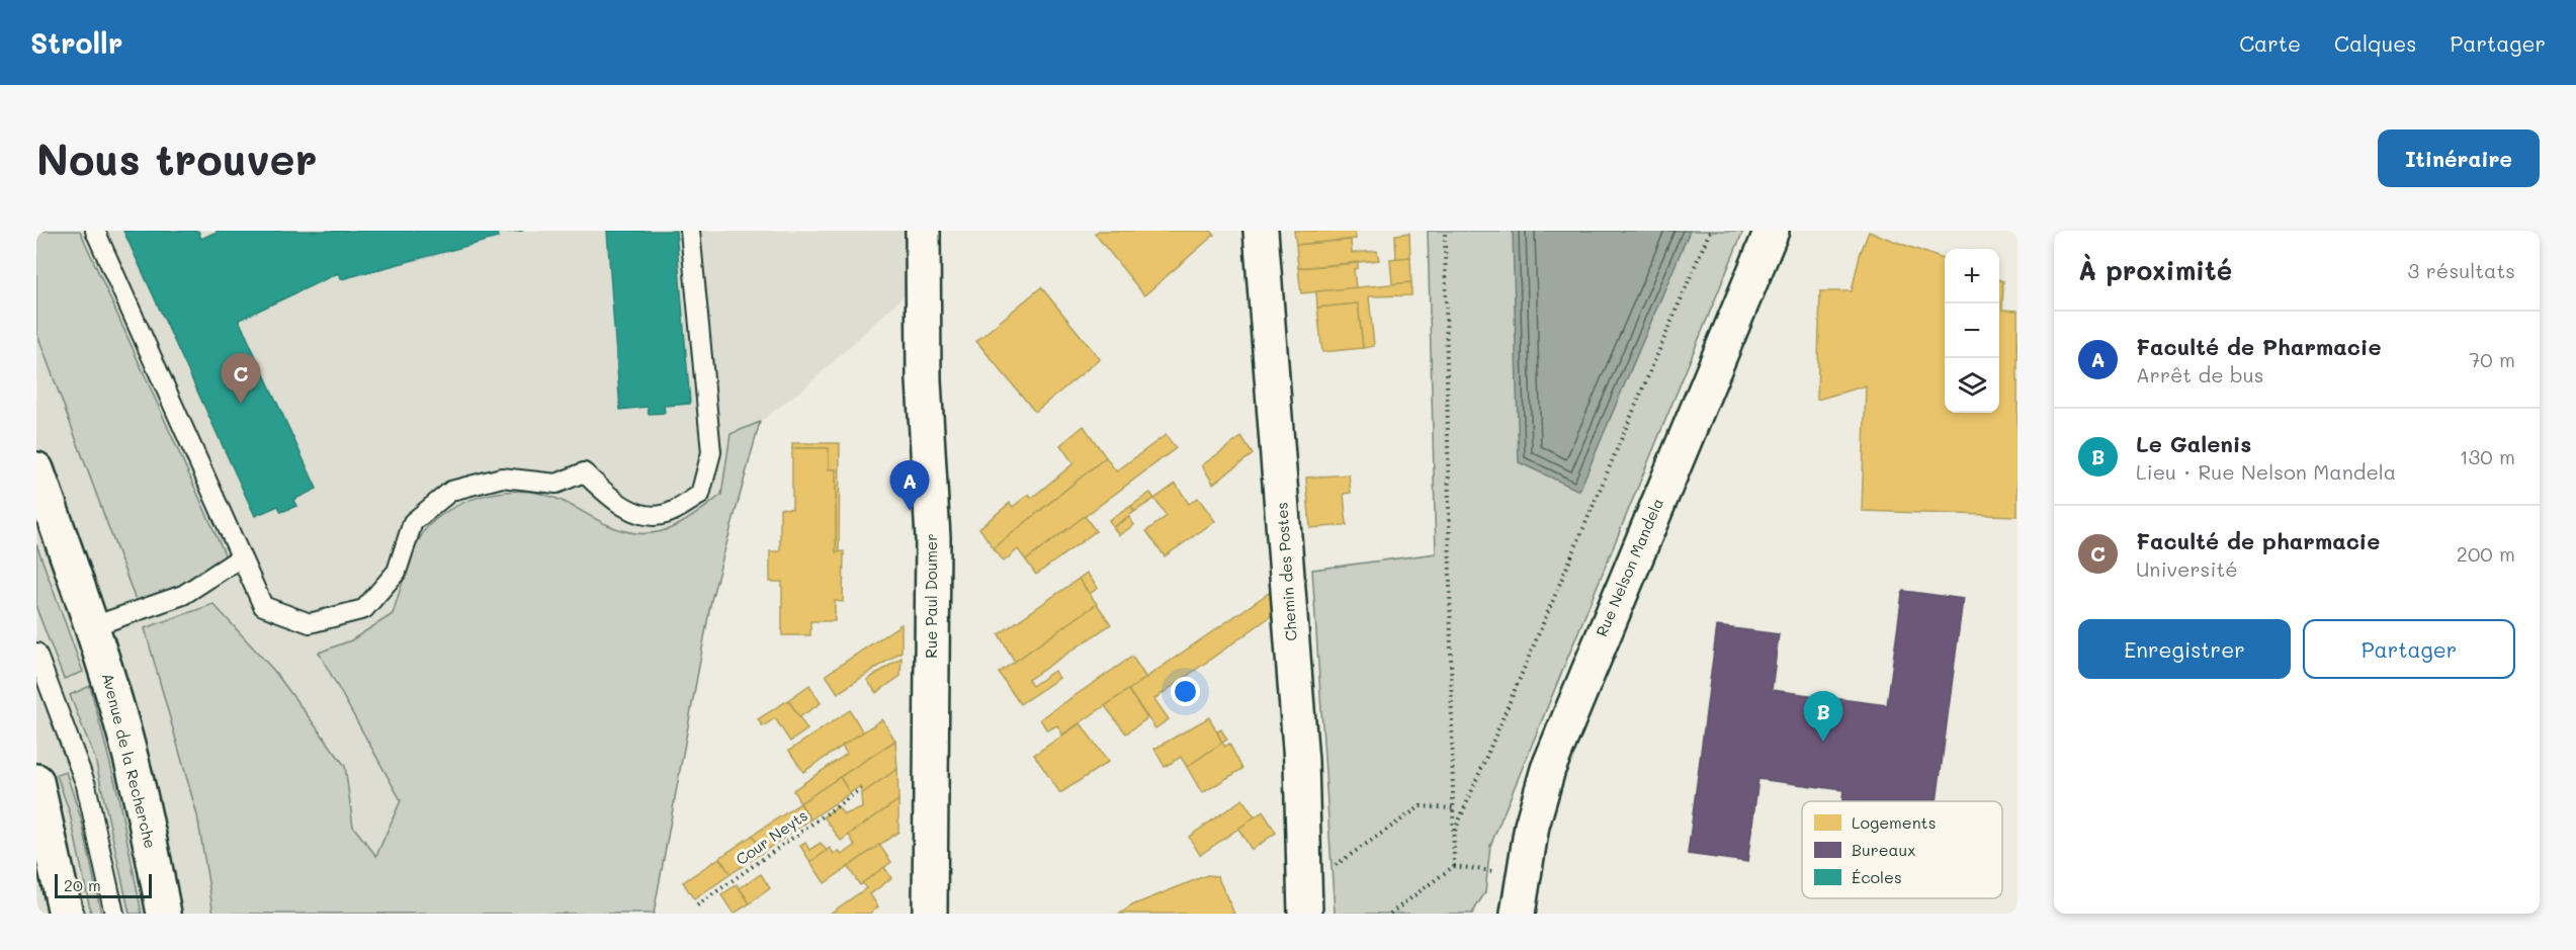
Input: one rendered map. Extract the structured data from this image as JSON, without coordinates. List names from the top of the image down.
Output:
{
  "streets": {
    "street": [
      "Rue Nelson Mandela",
      "Chemin des Postes",
      "Rue Paul Doumer",
      "Avenue de la Recherche"
    ],
    "path": ["Cour Neyts"]
  },
  "legend": ["Logements", "Bureaux", "Écoles"],
  "scale_bar": "20 m",
  "page": {
    "header": "Strollr",
    "nav": ["Carte", "Calques", "Partager"],
    "buttons": [
      "Itinéraire",
      ["Enregistrer", "Partager"]
    ],
    "title": "Nous trouver",
    "heading": ["À proximité", "3 résultats"],
    "map_buttons": ["+", "−"],
    "list": [
      {
        "mark": "A",
        "name": "Faculté de Pharmacie",
        "note": "Arrêt de bus",
        "value": "70 m"
      },
      {
        "mark": "B",
        "name": "Le Galenis",
        "note": "Lieu · Rue Nelson Mandela",
        "value": "130 m"
      },
      {
        "mark": "C",
        "name": "Faculté de pharmacie",
        "note": "Université",
        "value": "200 m"
      }
    ],
    "pins": ["C", "A", "B"],
    "scale": "20 m"
  }
}
